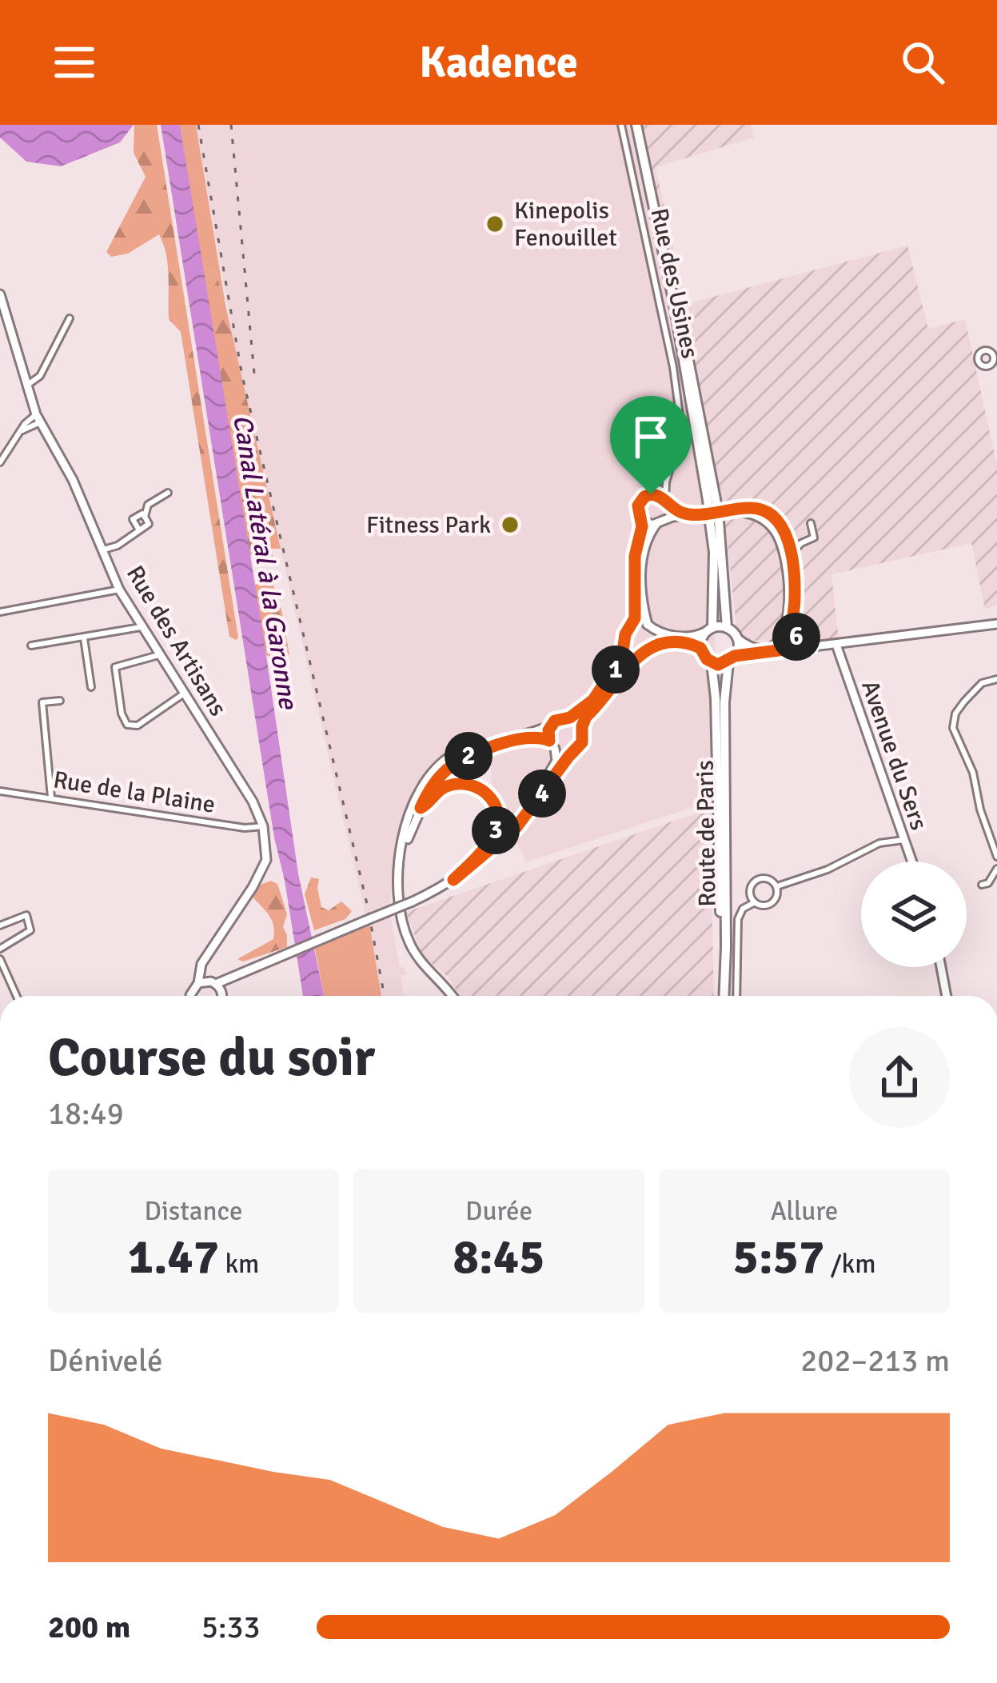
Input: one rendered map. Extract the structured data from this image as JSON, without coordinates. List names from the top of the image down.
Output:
{
  "streets": {
    "main road": ["Rue des Artisans", "Avenue du Sers", "Route de Paris"],
    "street": ["Rue des Usines", "Rue de la Plaine"]
  },
  "crossings": [
    ["Rue des Artisans", "Rue de la Plaine"]
  ],
  "water": ["Canal Latéral à la Garonne"],
  "places": ["Kinepolis Fenouillet", "Fitness Park"],
  "page": {
    "header": "Kadence",
    "pins": [
      "6",
      "1",
      "2",
      "4",
      "3"
    ],
    "heading": ["Course du soir", "18:49"],
    "stats": [
      ["Distance", "1.47 km"],
      ["Durée", "8:45"],
      ["Allure", "5:57 /km"]
    ],
    "chart": ["Dénivelé", "202–213 m"],
    "list": [
      {
        "name": "200 m",
        "note": "5:33"
      }
    ]
  }
}
